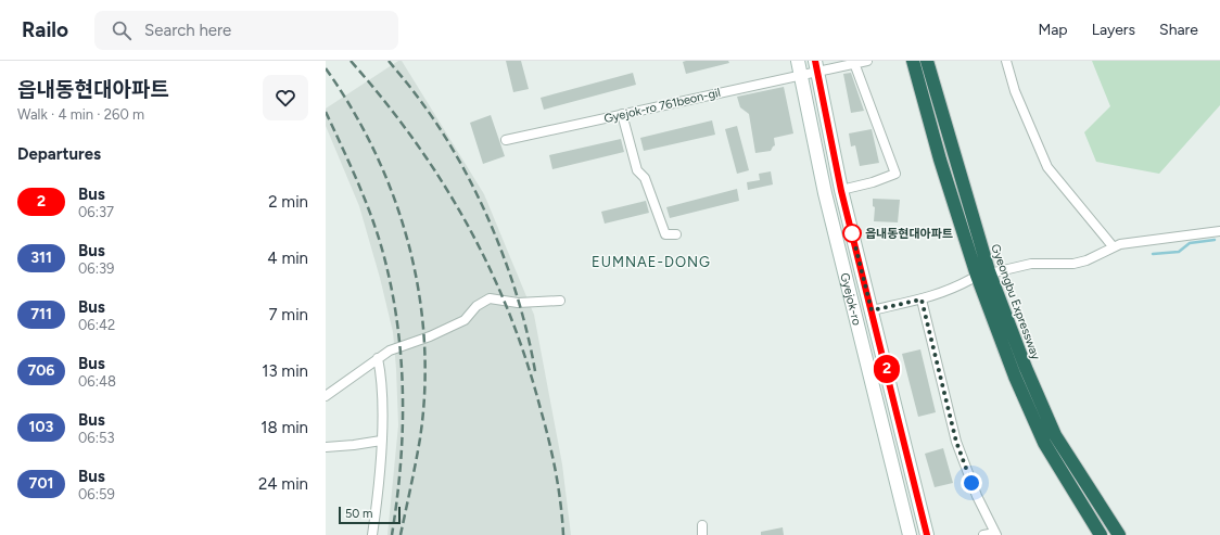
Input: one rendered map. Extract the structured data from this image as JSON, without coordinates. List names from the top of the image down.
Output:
{
  "streets": {
    "highway": ["Gyeongbu Expressway"],
    "main road": ["Gyejok-ro"],
    "street": ["Gyejok-ro 761beon-gil"]
  },
  "crossings": [
    ["Gyejok-ro 761beon-gil", "Gyejok-ro"]
  ],
  "districts": ["EUMNAE-DONG"],
  "places": ["읍내동현대아파트"],
  "lines": ["bus line 2"],
  "scale_bar": "50 m",
  "page": {
    "header": "Railo",
    "search": "Search here",
    "nav": ["Map", "Layers", "Share"],
    "heading": [
      ["읍내동현대아파트", "Walk · 4 min · 260 m"],
      "Departures"
    ],
    "on_map": "2",
    "list": [
      {
        "mark": "2",
        "name": "Bus",
        "note": "06:37",
        "value": "2 min"
      },
      {
        "mark": "311",
        "name": "Bus",
        "note": "06:39",
        "value": "4 min"
      },
      {
        "mark": "711",
        "name": "Bus",
        "note": "06:42",
        "value": "7 min"
      },
      {
        "mark": "706",
        "name": "Bus",
        "note": "06:48",
        "value": "13 min"
      },
      {
        "mark": "103",
        "name": "Bus",
        "note": "06:53",
        "value": "18 min"
      },
      {
        "mark": "701",
        "name": "Bus",
        "note": "06:59",
        "value": "24 min"
      }
    ],
    "scale": "50 m"
  }
}
